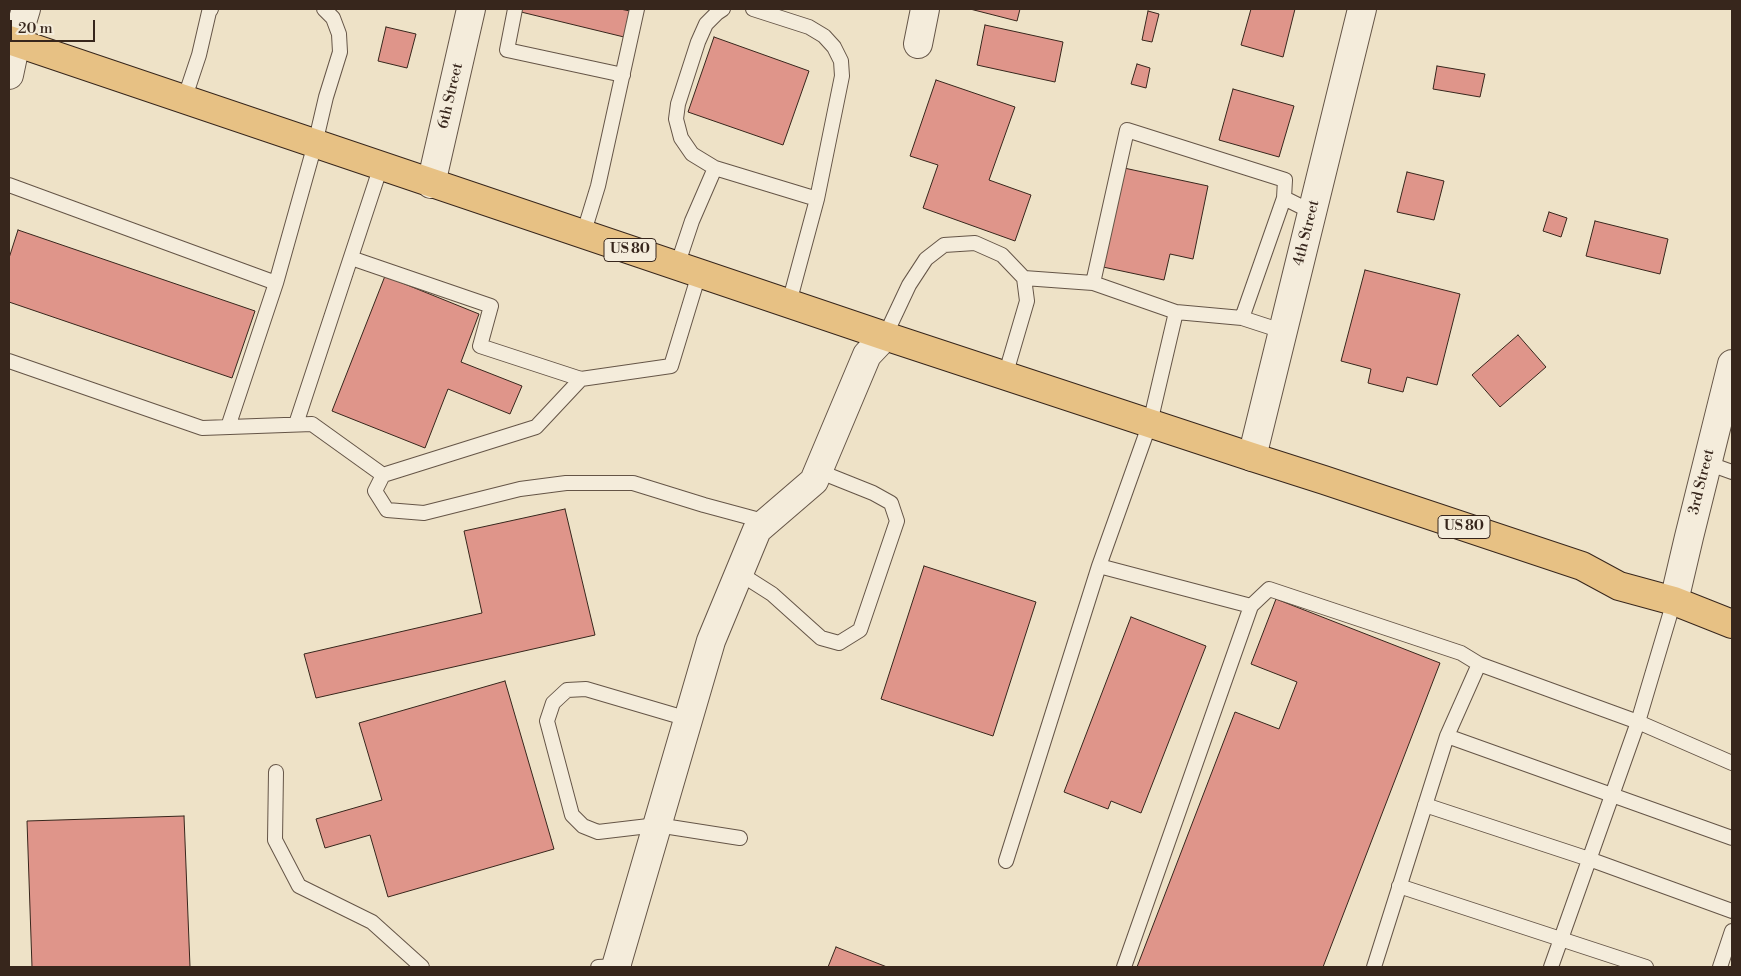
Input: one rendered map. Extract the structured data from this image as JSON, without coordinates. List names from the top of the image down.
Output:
{
  "streets": {
    "main road": ["US 80"],
    "street": ["6th Street", "4th Street", "3rd Street"]
  },
  "crossings": [
    ["6th Street", "US 80"],
    ["4th Street", "US 80"],
    ["US 80", "3rd Street"]
  ],
  "scale_bar": "20 m"
}
